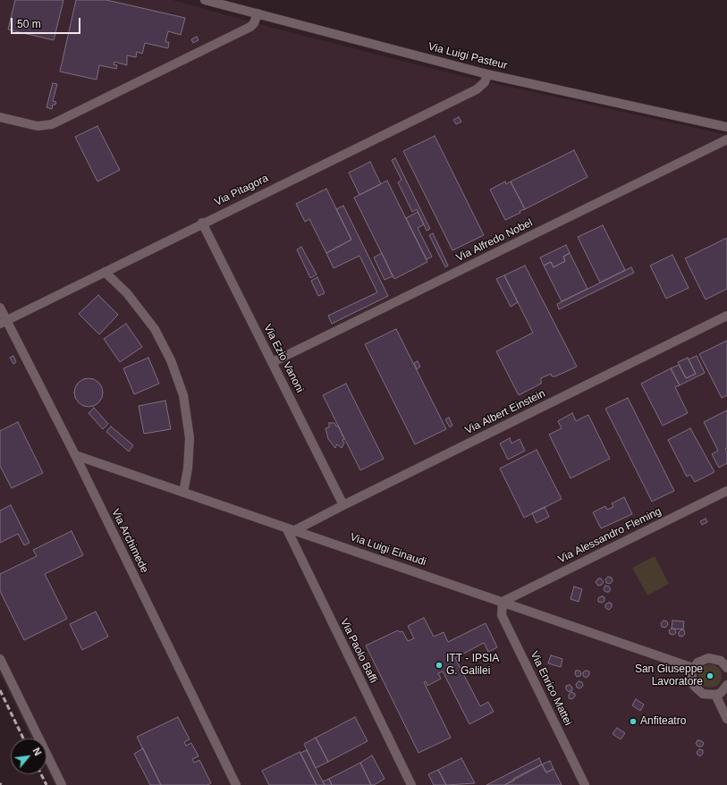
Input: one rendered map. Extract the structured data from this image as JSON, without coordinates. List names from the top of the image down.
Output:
{
  "streets": {
    "street": [
      "Via Luigi Pasteur",
      "Via Pitagora",
      "Via Alfredo Nobel",
      "Via Ezio Vanoni",
      "Via Albert Einstein",
      "Via Alessandro Fleming",
      "Via Archimede",
      "Via Luigi Einaudi",
      "Via Paolo Baffi",
      "Via Enrico Mattei"
    ]
  },
  "crossings": [
    ["Via Luigi Pasteur", "Via Pitagora"],
    ["Via Pitagora", "Via Ezio Vanoni"],
    ["Via Pitagora", "Via Archimede"],
    ["Via Alfredo Nobel", "Via Ezio Vanoni"],
    ["Via Ezio Vanoni", "Via Albert Einstein"],
    ["Via Albert Einstein", "Via Luigi Einaudi"],
    ["Via Albert Einstein", "Via Paolo Baffi"],
    ["Via Alessandro Fleming", "Via Luigi Einaudi"],
    ["Via Alessandro Fleming", "Via Enrico Mattei"],
    ["Via Archimede", "Via Luigi Einaudi"],
    ["Via Luigi Einaudi", "Via Paolo Baffi"],
    ["Via Luigi Einaudi", "Via Enrico Mattei"]
  ],
  "places": ["ITT - IPSIA G. Galilei", "San Giuseppe Lavoratore", "Anfiteatro"],
  "scale_bar": "50 m",
  "north": "top right"
}
